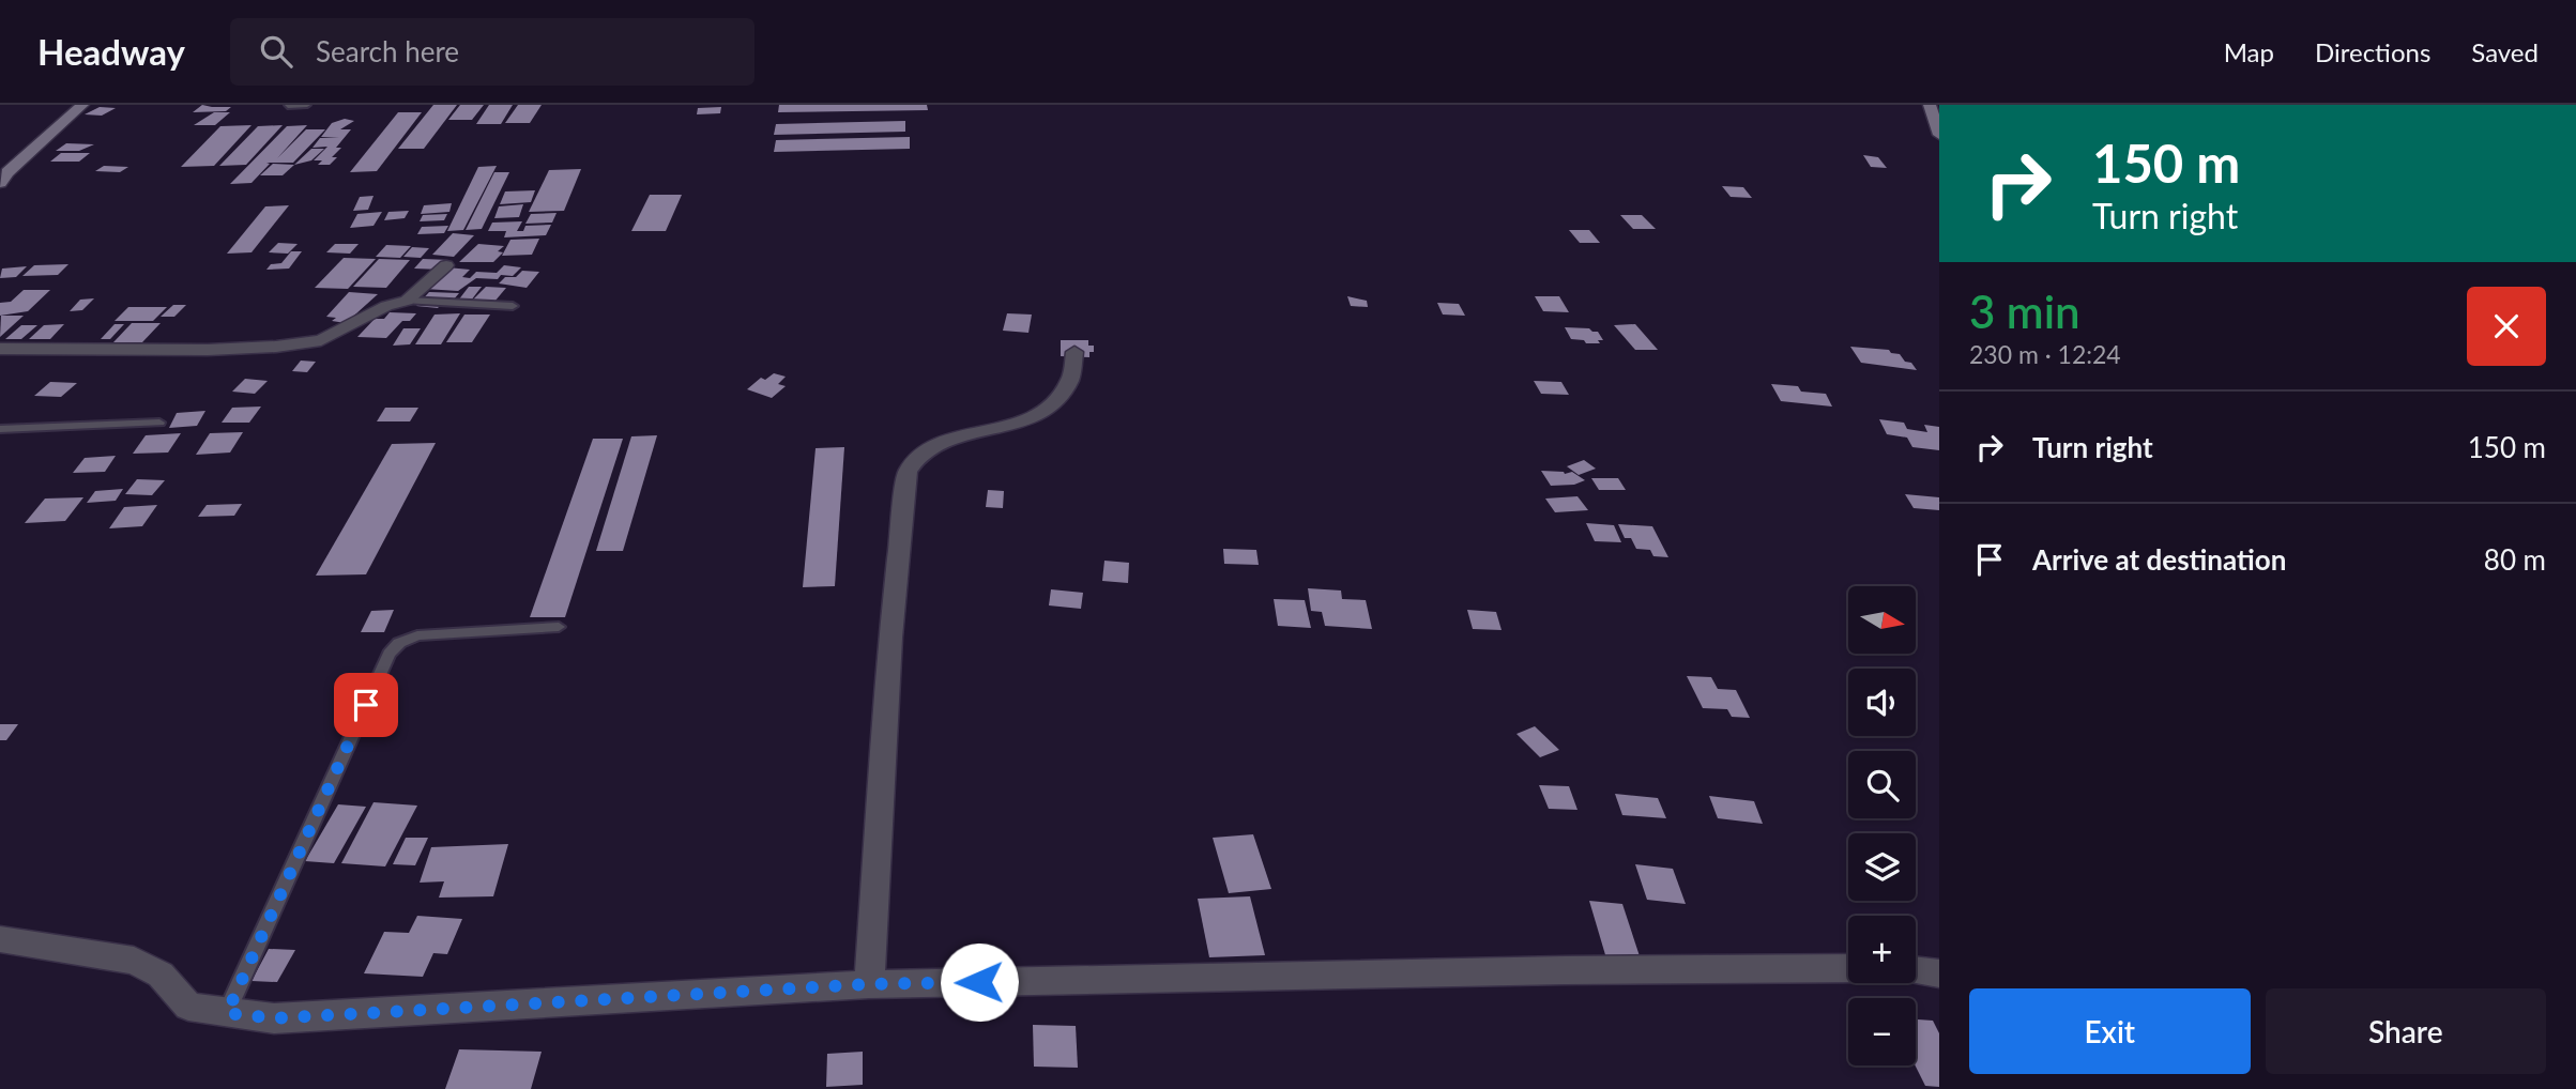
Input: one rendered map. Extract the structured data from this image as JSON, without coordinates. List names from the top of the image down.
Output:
{
  "north": "right",
  "page": {
    "header": "Headway",
    "search": "Search here",
    "nav": ["Map", "Directions", "Saved"],
    "turn": ["150 m", "Turn right"],
    "heading": ["3 min", "230 m · 12:24"],
    "list": [
      {
        "name": "Turn right",
        "value": "150 m"
      },
      {
        "name": "Arrive at destination",
        "value": "80 m"
      }
    ],
    "map_buttons": ["+", "−"],
    "buttons": ["Exit", "Share"]
  }
}
